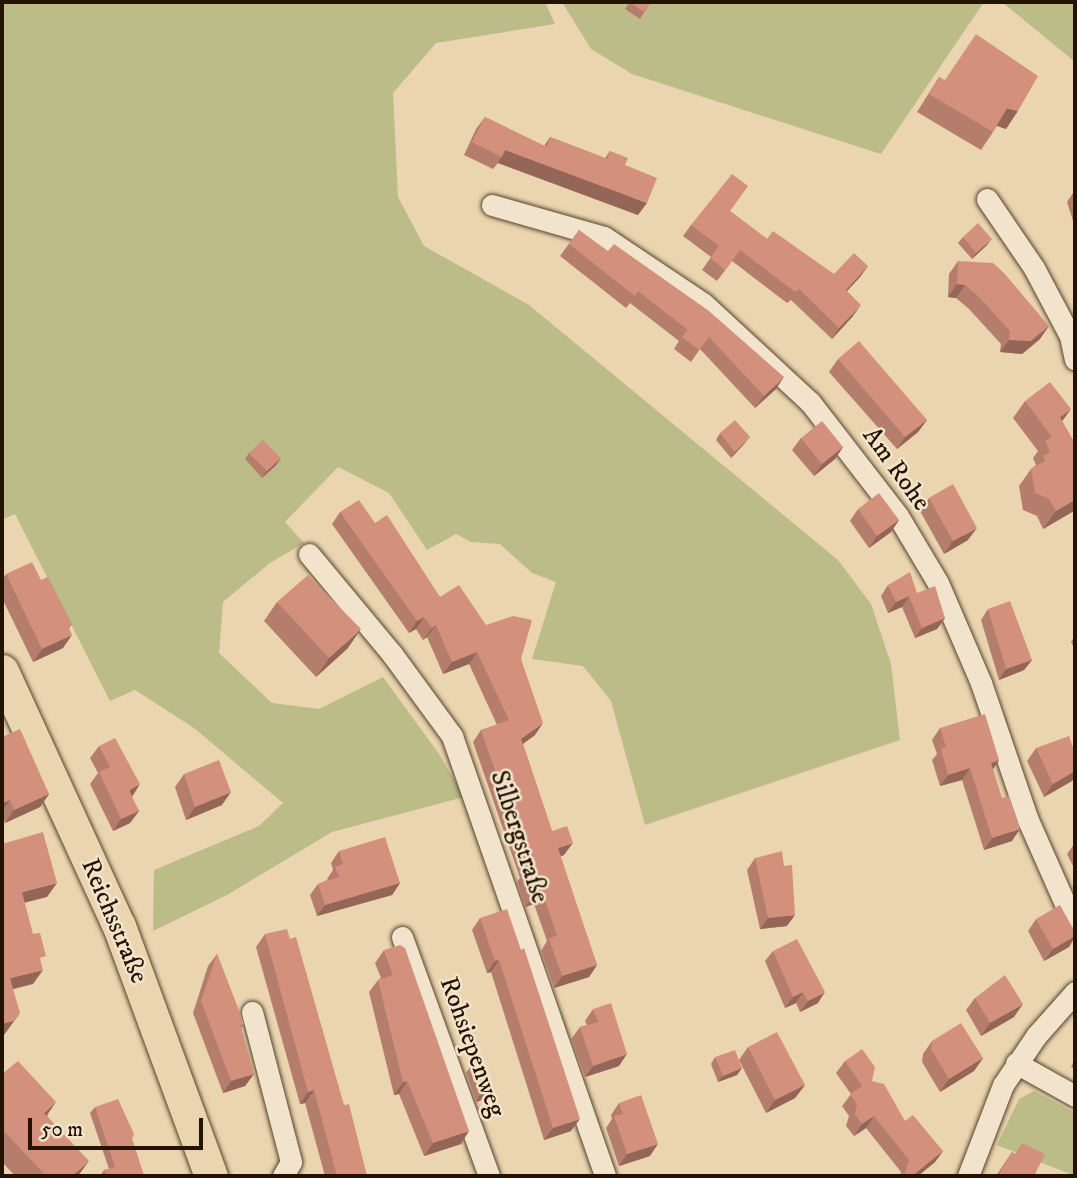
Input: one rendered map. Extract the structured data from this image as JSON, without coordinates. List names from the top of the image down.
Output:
{
  "streets": {
    "main road": ["Reichsstraße"],
    "street": ["Am Rohe", "Silbergstraße", "Rohsiepenweg"]
  },
  "scale_bar": "50 m"
}
